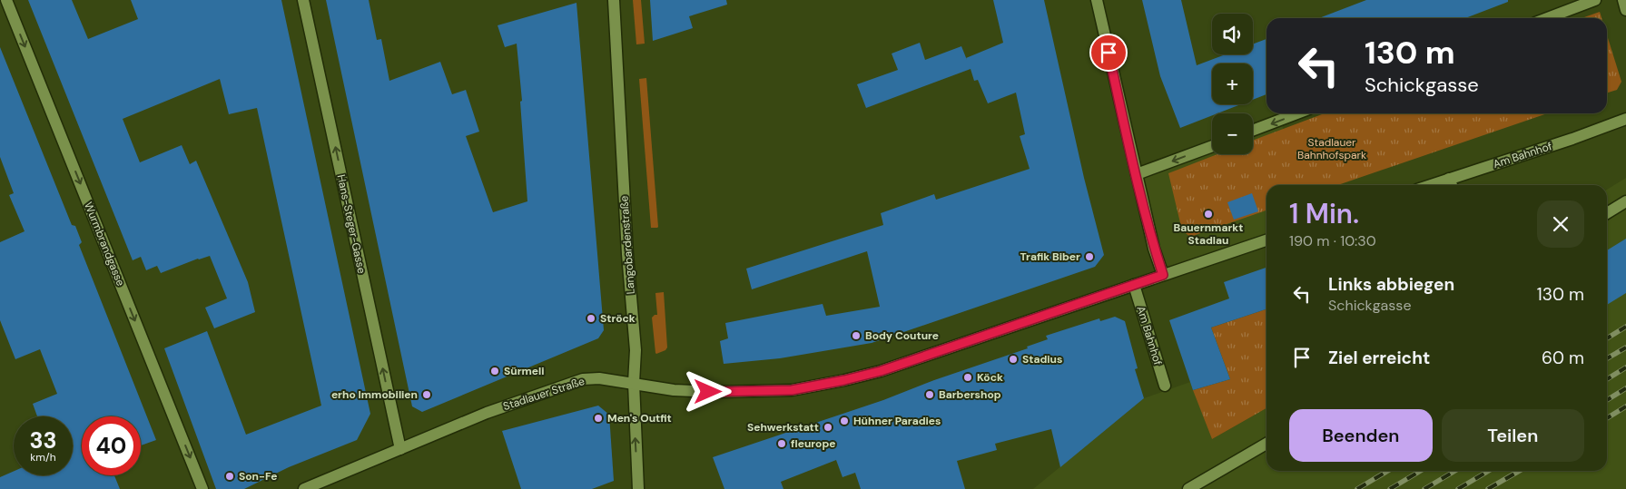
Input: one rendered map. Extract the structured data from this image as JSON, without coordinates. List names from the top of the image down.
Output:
{
  "streets": {
    "street": [
      "Am Bahnhof",
      "Hans-Steger-Gasse",
      "Wurmbrandgasse",
      "Langobardenstraße",
      "Stadlauer Straße"
    ]
  },
  "crossings": [
    ["Am Bahnhof", "Stadlauer Straße"],
    ["Hans-Steger-Gasse", "Stadlauer Straße"],
    ["Langobardenstraße", "Stadlauer Straße"]
  ],
  "one_way": ["Hans-Steger-Gasse", "Wurmbrandgasse"],
  "parks": ["Stadlauer Bahnhofspark"],
  "places": [
    "Bauernmarkt Stadlau",
    "Trafik Biber",
    "Ströck",
    "Body Couture",
    "Stadius",
    "Sürmeli",
    "Köck",
    "erho Immobilien",
    "Barbershop",
    "Men's Outfit",
    "Hühner Paradies",
    "Sehwerkstatt",
    "fleurope",
    "Son-Fe"
  ],
  "page": {
    "map_buttons": ["+", "−"],
    "turn": ["130 m", "Schickgasse"],
    "heading": ["1 Min.", "190 m · 10:30"],
    "list": [
      {
        "name": "Links abbiegen",
        "note": "Schickgasse",
        "value": "130 m"
      },
      {
        "name": "Ziel erreicht",
        "value": "60 m"
      }
    ],
    "buttons": ["Beenden", "Teilen"],
    "speed": "33 km/h",
    "limit": "40"
  }
}
